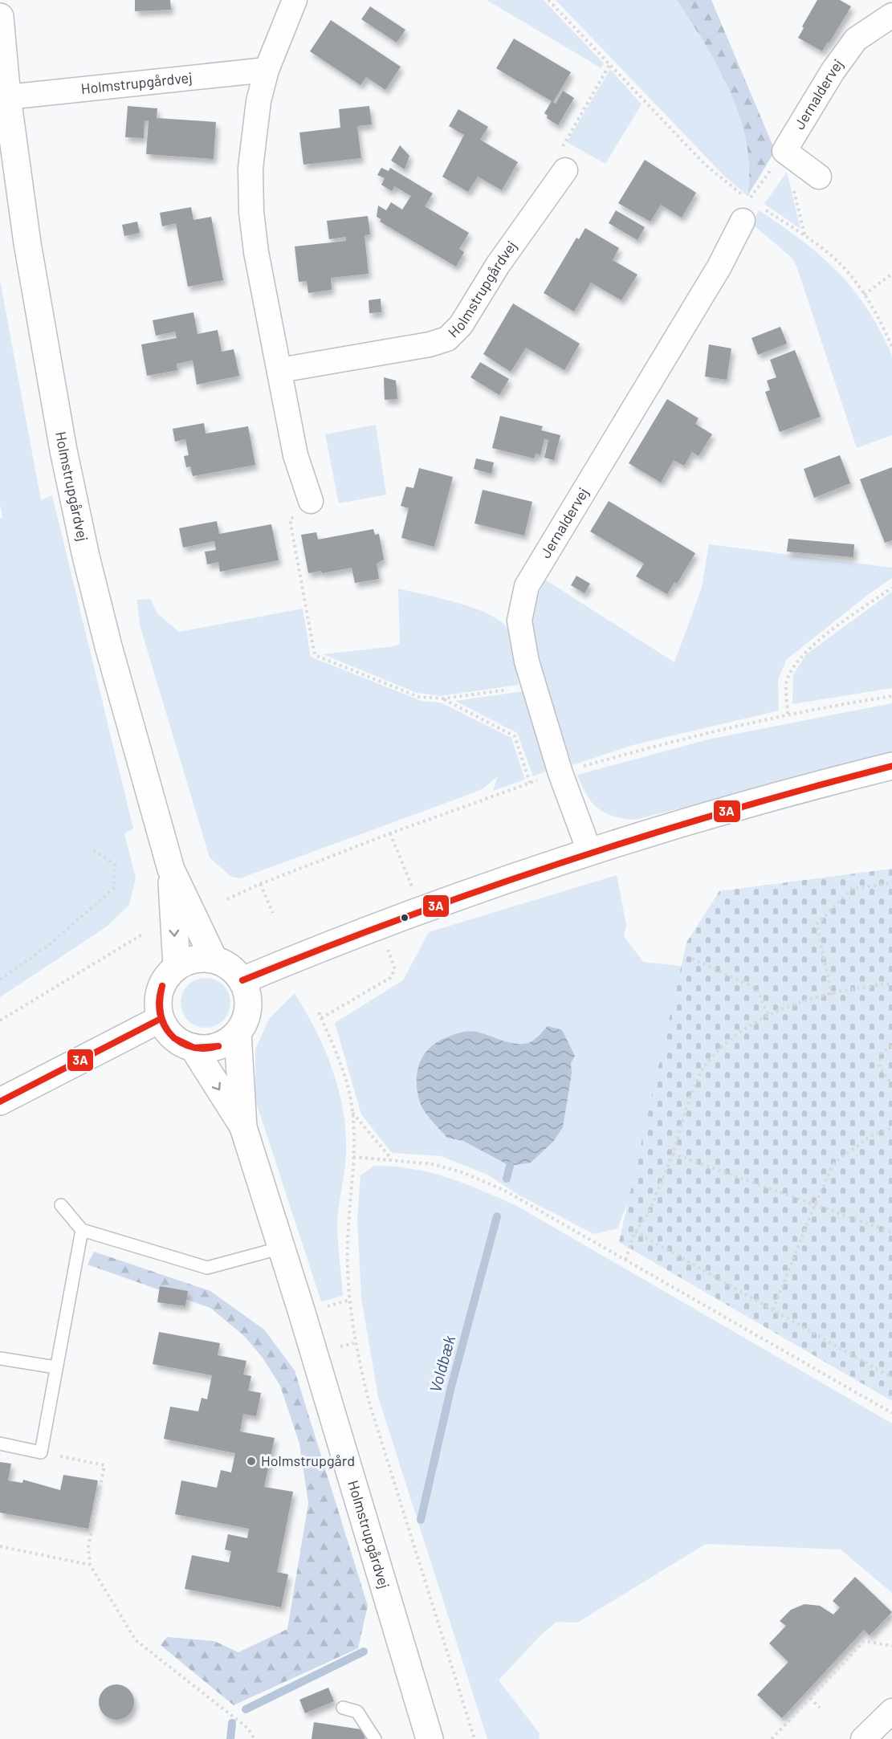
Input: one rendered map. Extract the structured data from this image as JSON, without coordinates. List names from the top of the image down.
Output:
{
  "streets": {
    "street": ["Holmstrupgårdvej", "Jernaldervej"]
  },
  "water": ["Voldbæk"],
  "places": ["Holmstrupgård"],
  "lines": ["transit line 3A"]
}
